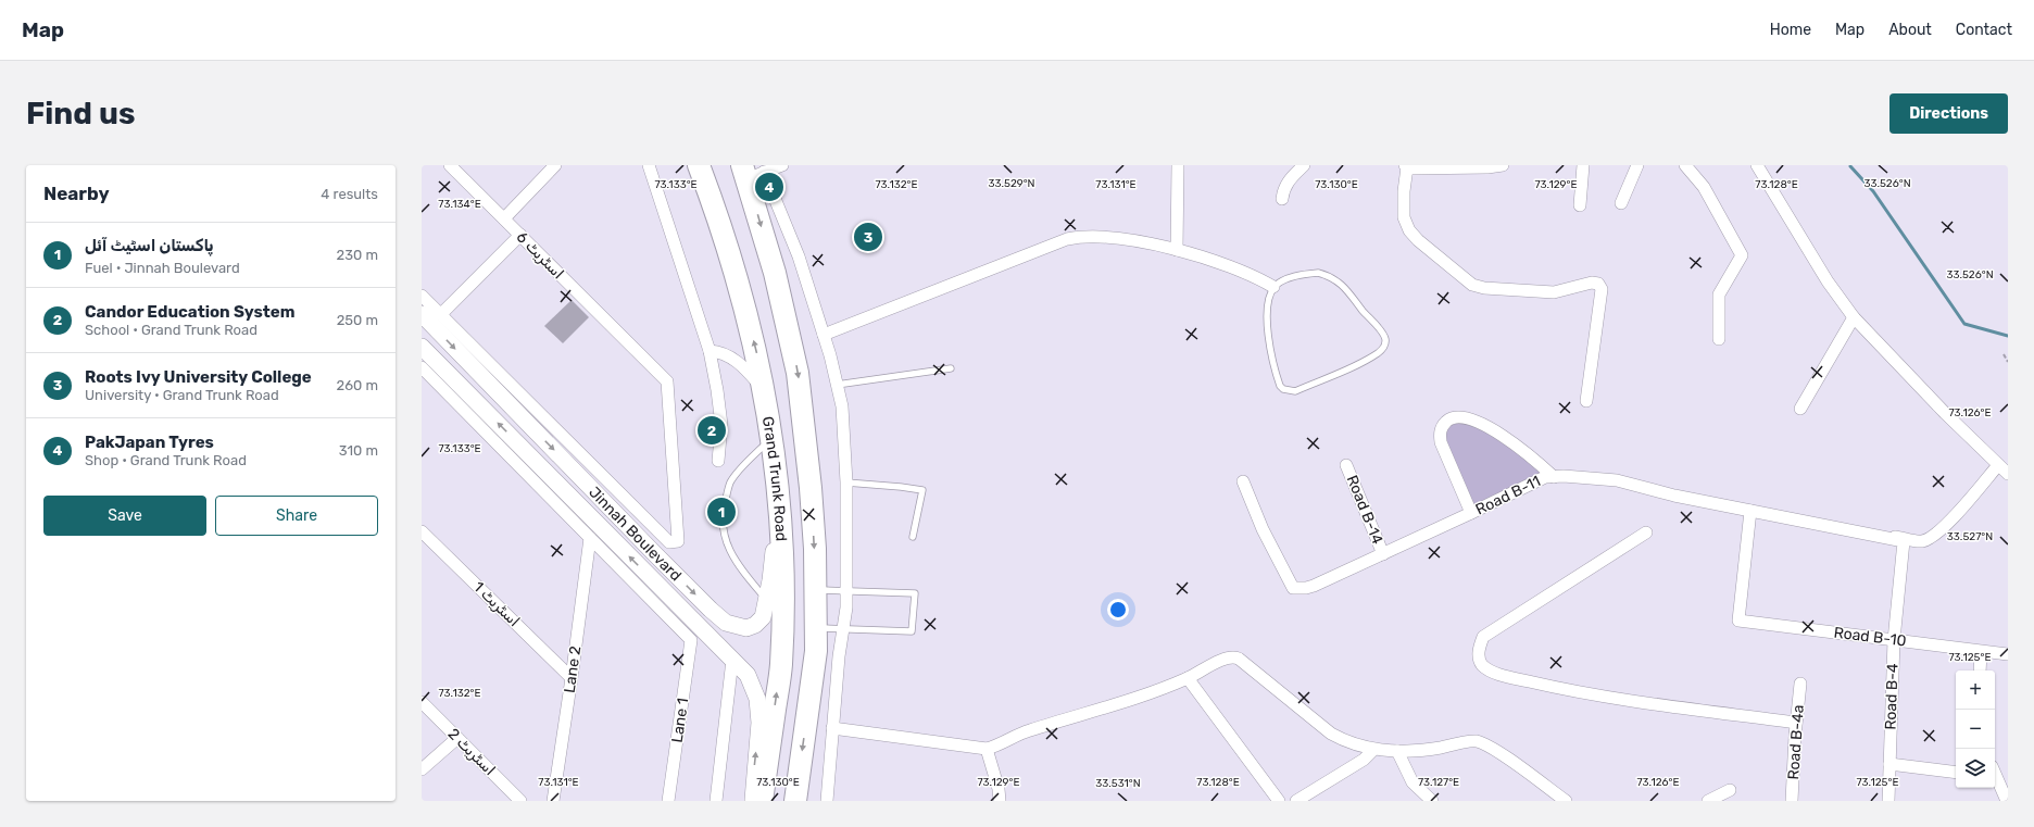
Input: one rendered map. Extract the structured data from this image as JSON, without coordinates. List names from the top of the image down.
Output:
{
  "streets": {
    "highway": ["Grand Trunk Road"],
    "street": [
      "اسٹریٹ 6",
      "Road B-11",
      "Road B-14",
      "Jinnah Boulevard",
      "اسٹریٹ 1",
      "Road B-10",
      "Lane 2",
      "Road B-4",
      "Lane 1",
      "Road B-4a",
      "اسٹریٹ 2"
    ]
  },
  "crossings": [
    ["اسٹریٹ 6", "Jinnah Boulevard"],
    ["Grand Trunk Road", "Jinnah Boulevard"],
    ["Road B-11", "Road B-14"],
    ["Road B-11", "Road B-10"],
    ["Road B-11", "Road B-4"],
    ["اسٹریٹ 1", "Lane 2"],
    ["Road B-10", "Road B-4"],
    ["Lane 2", "Lane 1"]
  ],
  "page": {
    "header": "Map",
    "nav": [
      "Home",
      "Map",
      "About",
      "Contact"
    ],
    "buttons": [
      "Directions",
      ["Save", "Share"]
    ],
    "title": "Find us",
    "heading": ["Nearby", "4 results"],
    "pins": [
      "4",
      "3",
      "2",
      "1"
    ],
    "list": [
      {
        "mark": "1",
        "name": "پاکستان اسٹیٹ آئل",
        "note": "Fuel · Jinnah Boulevard",
        "value": "230 m"
      },
      {
        "mark": "2",
        "name": "Candor Education System",
        "note": "School · Grand Trunk Road",
        "value": "250 m"
      },
      {
        "mark": "3",
        "name": "Roots Ivy University College",
        "note": "University · Grand Trunk Road",
        "value": "260 m"
      },
      {
        "mark": "4",
        "name": "PakJapan Tyres",
        "note": "Shop · Grand Trunk Road",
        "value": "310 m"
      }
    ],
    "map_buttons": ["+", "−"]
  },
  "coordinates": [
    "33.526°N",
    "33.529°N",
    "73.133°E",
    "73.132°E",
    "73.131°E",
    "73.130°E",
    "73.129°E",
    "73.128°E",
    "73.134°E",
    "73.126°E",
    "33.527°N",
    "73.125°E",
    "73.127°E",
    "33.531°N"
  ]
}
